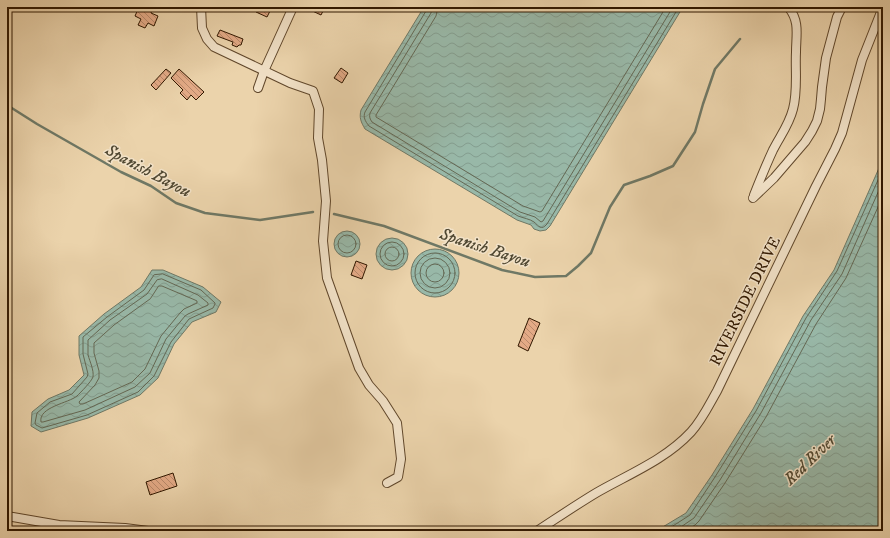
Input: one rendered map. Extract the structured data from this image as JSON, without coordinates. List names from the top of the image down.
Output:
{
  "streets": {
    "street": ["RIVERSIDE DRIVE"]
  },
  "water": ["Spanish Bayou", "Red River"]
}
